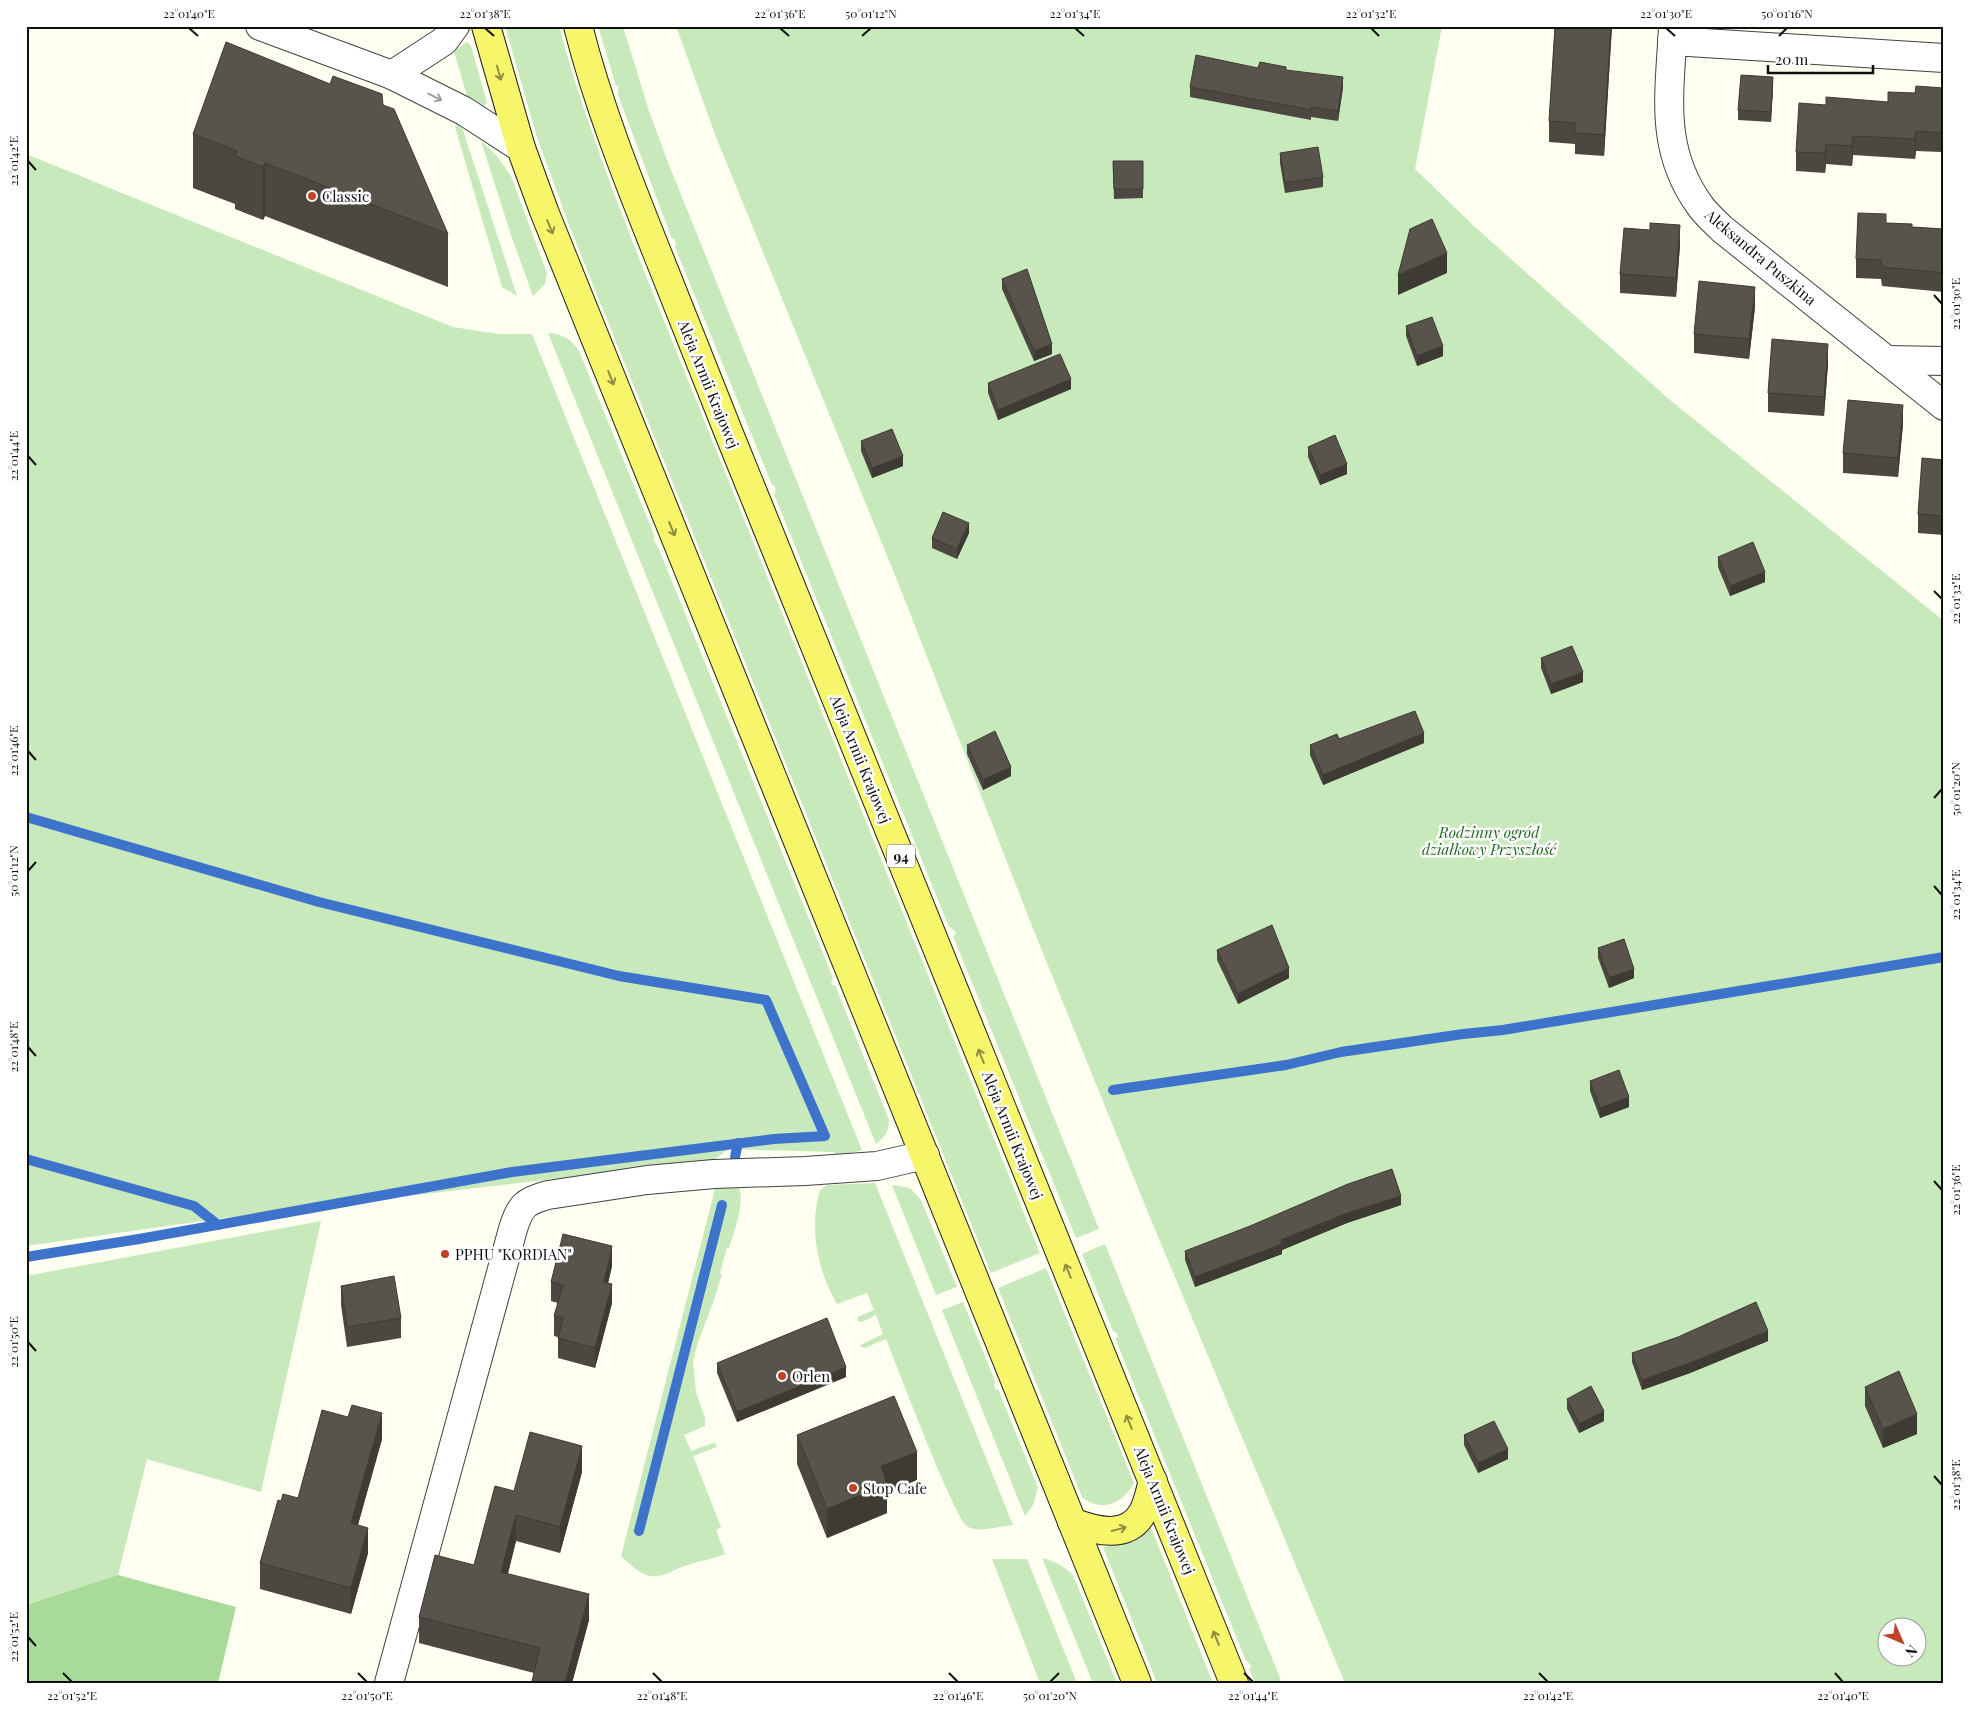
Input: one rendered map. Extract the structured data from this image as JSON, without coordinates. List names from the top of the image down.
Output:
{
  "streets": {
    "main road": ["Aleja Armii Krajowej", "94"],
    "street": ["Aleksandra Puszkina"]
  },
  "parks": ["Rodzinny ogród działkowy Przyszłość"],
  "places": [
    "Classic",
    "PPHU \"KORDIAN\"",
    "Orlen",
    "Stop Cafe"
  ],
  "scale_bar": "20 m",
  "north": "bottom right",
  "coordinates": [
    "22°01'40\"E",
    "22°01'38\"E",
    "22°01'36\"E",
    "50°01'12\"N",
    "22°01'34\"E",
    "22°01'32\"E",
    "22°01'30\"E",
    "50°01'16\"N",
    "22°01'42\"E",
    "22°01'44\"E",
    "22°01'46\"E",
    "50°01'20\"N",
    "22°01'48\"E",
    "22°01'50\"E",
    "22°01'52\"E"
  ]
}
